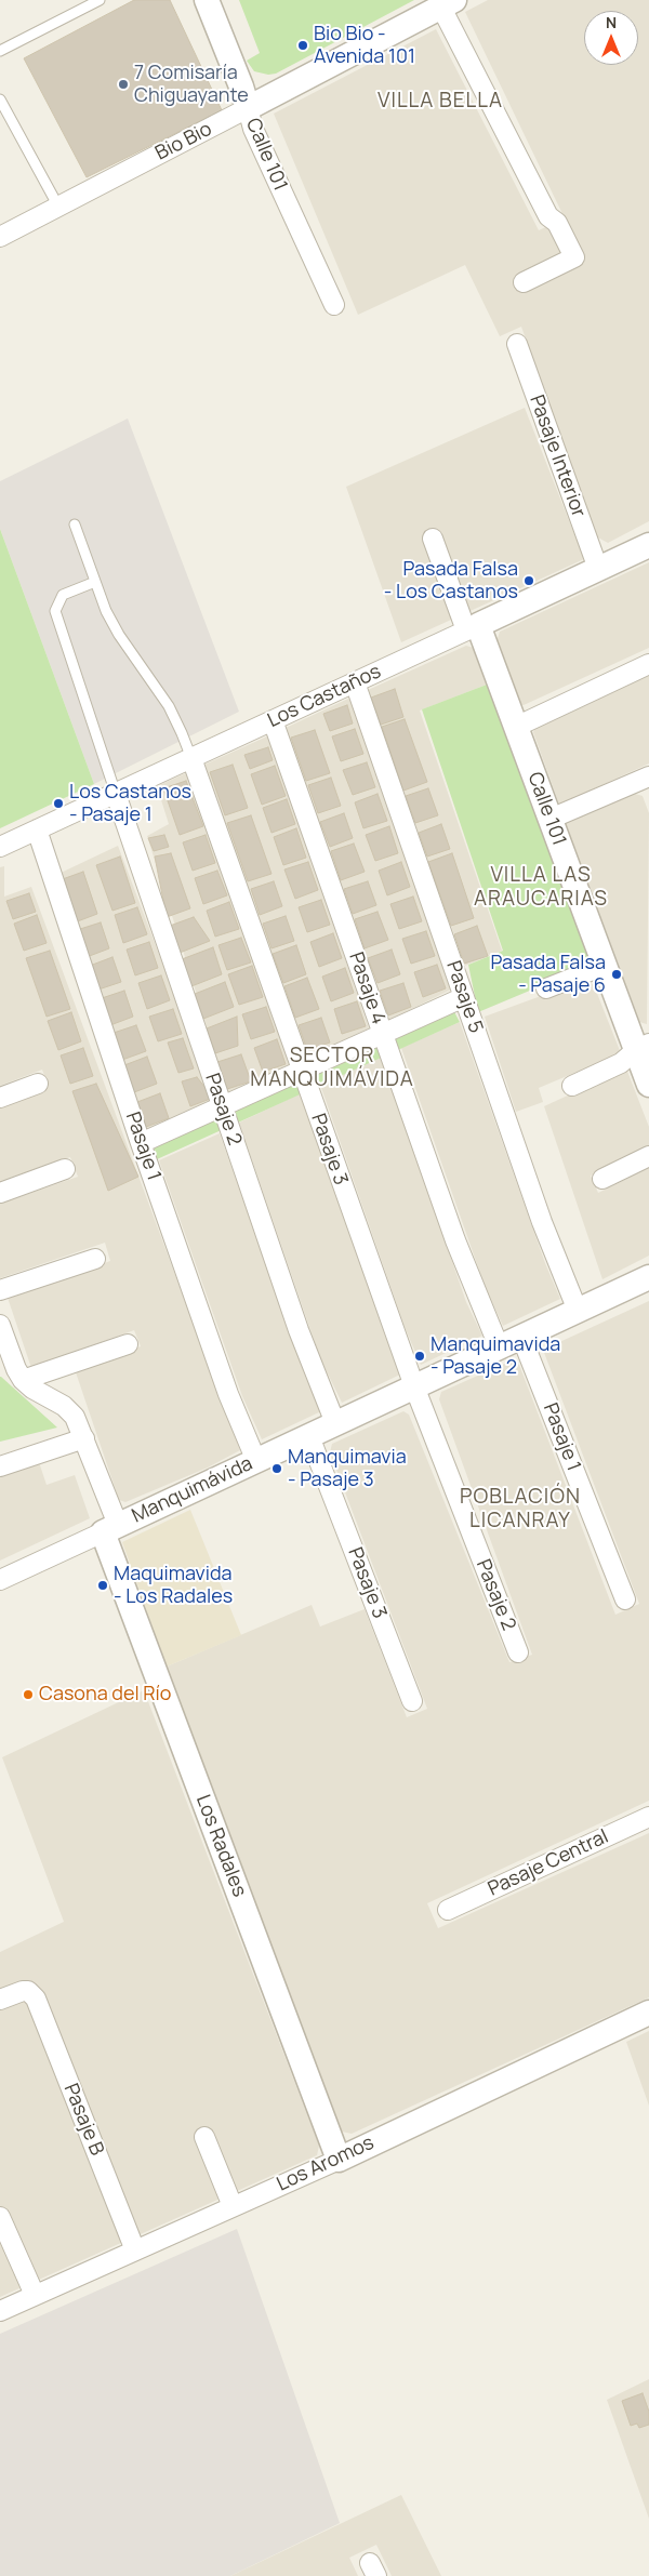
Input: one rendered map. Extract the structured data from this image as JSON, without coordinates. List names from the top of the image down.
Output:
{
  "streets": {
    "street": [
      "Bio Bio",
      "Calle 101",
      "Pasaje Interior",
      "Los Castaños",
      "Pasaje 4",
      "Pasaje 5",
      "Pasaje 2",
      "Pasaje 1",
      "Pasaje 3",
      "Manquimávida",
      "Los Radales",
      "Pasaje Central",
      "Pasaje B",
      "Los Aromos"
    ]
  },
  "crossings": [
    ["Bio Bio", "Calle 101"],
    ["Calle 101", "Los Castaños"],
    ["Pasaje Interior", "Los Castaños"],
    ["Los Castaños", "Pasaje 4"],
    ["Los Castaños", "Pasaje 5"],
    ["Los Castaños", "Pasaje 2"],
    ["Los Castaños", "Pasaje 1"],
    ["Los Castaños", "Pasaje 3"],
    ["Pasaje 4", "Manquimávida"],
    ["Pasaje 5", "Manquimávida"],
    ["Pasaje 2", "Pasaje 3"],
    ["Pasaje 2", "Manquimávida"],
    ["Pasaje 1", "Manquimávida"],
    ["Pasaje 3", "Manquimávida"],
    ["Manquimávida", "Los Radales"],
    ["Los Radales", "Los Aromos"],
    ["Pasaje B", "Los Aromos"]
  ],
  "districts": [
    "VILLA BELLA",
    "VILLA LAS ARAUCARIAS",
    "SECTOR MANQUIMÁVIDA",
    "POBLACIÓN LICANRAY"
  ],
  "places": [
    "Bio Bio - Avenida 101",
    "7 Comisaría Chiguayante",
    "Pasada Falsa - Los Castanos",
    "Los Castanos - Pasaje 1",
    "Pasada Falsa - Pasaje 6",
    "Manquimavida - Pasaje 2",
    "Manquimavia - Pasaje 3",
    "Maquimavida - Los Radales",
    "Casona del Río"
  ],
  "north": "top"
}
